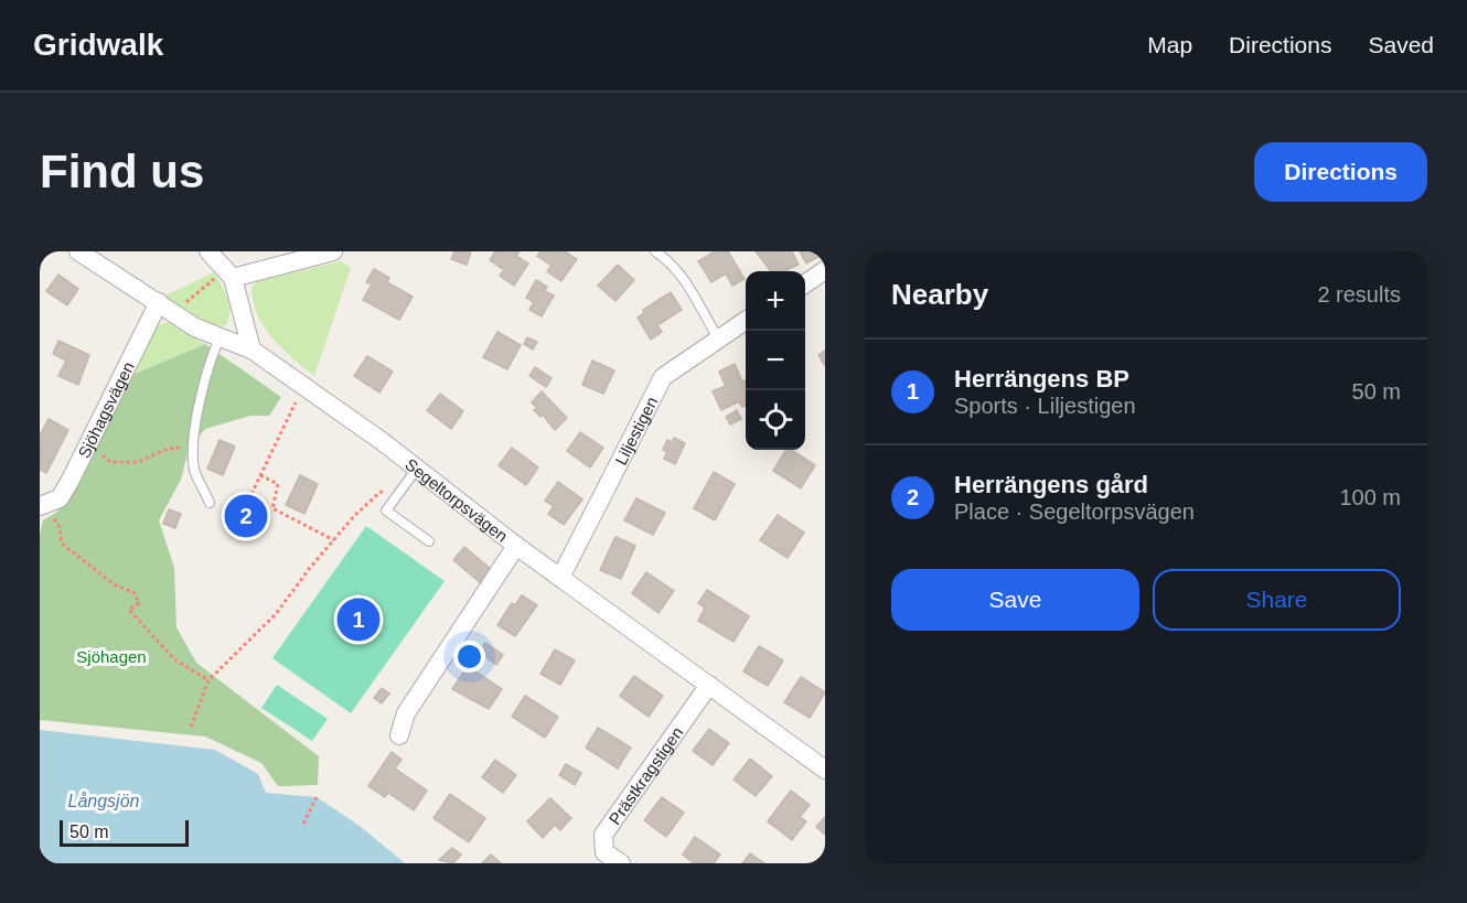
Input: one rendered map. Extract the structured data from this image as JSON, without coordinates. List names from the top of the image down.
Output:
{
  "streets": {
    "street": [
      "Sjöhagsvägen",
      "Liljestigen",
      "Segeltorpsvägen",
      "Prästkragstigen"
    ]
  },
  "crossings": [
    ["Sjöhagsvägen", "Segeltorpsvägen"],
    ["Liljestigen", "Segeltorpsvägen"],
    ["Segeltorpsvägen", "Prästkragstigen"]
  ],
  "water": ["Långsjön"],
  "parks": ["Sjöhagen"],
  "scale_bar": "50 m",
  "page": {
    "header": "Gridwalk",
    "nav": ["Map", "Directions", "Saved"],
    "buttons": [
      "Directions",
      ["Save", "Share"]
    ],
    "title": "Find us",
    "heading": ["Nearby", "2 results"],
    "map_buttons": ["+", "−"],
    "list": [
      {
        "mark": "1",
        "name": "Herrängens BP",
        "note": "Sports · Liljestigen",
        "value": "50 m"
      },
      {
        "mark": "2",
        "name": "Herrängens gård",
        "note": "Place · Segeltorpsvägen",
        "value": "100 m"
      }
    ],
    "pins": ["2", "1"],
    "scale": "50 m"
  }
}
